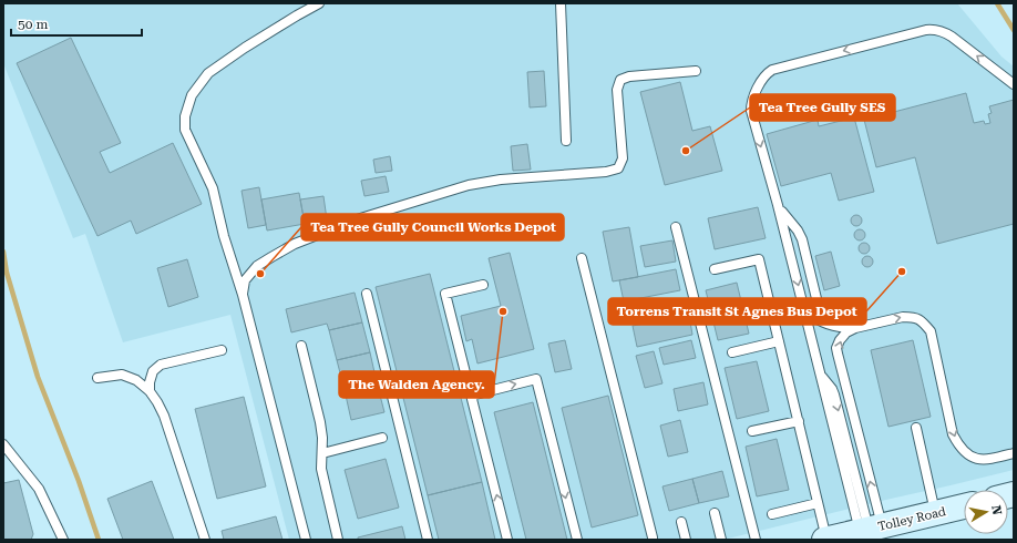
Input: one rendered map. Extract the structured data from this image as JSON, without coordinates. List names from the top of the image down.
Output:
{
  "streets": {
    "main road": ["Tolley Road"]
  },
  "places": [
    "Tea Tree Gully SES",
    "Torrens Transit St Agnes Bus Depot",
    "Tea Tree Gully Council Works Depot",
    "The Walden Agency."
  ],
  "scale_bar": "50 m",
  "north": "right"
}
